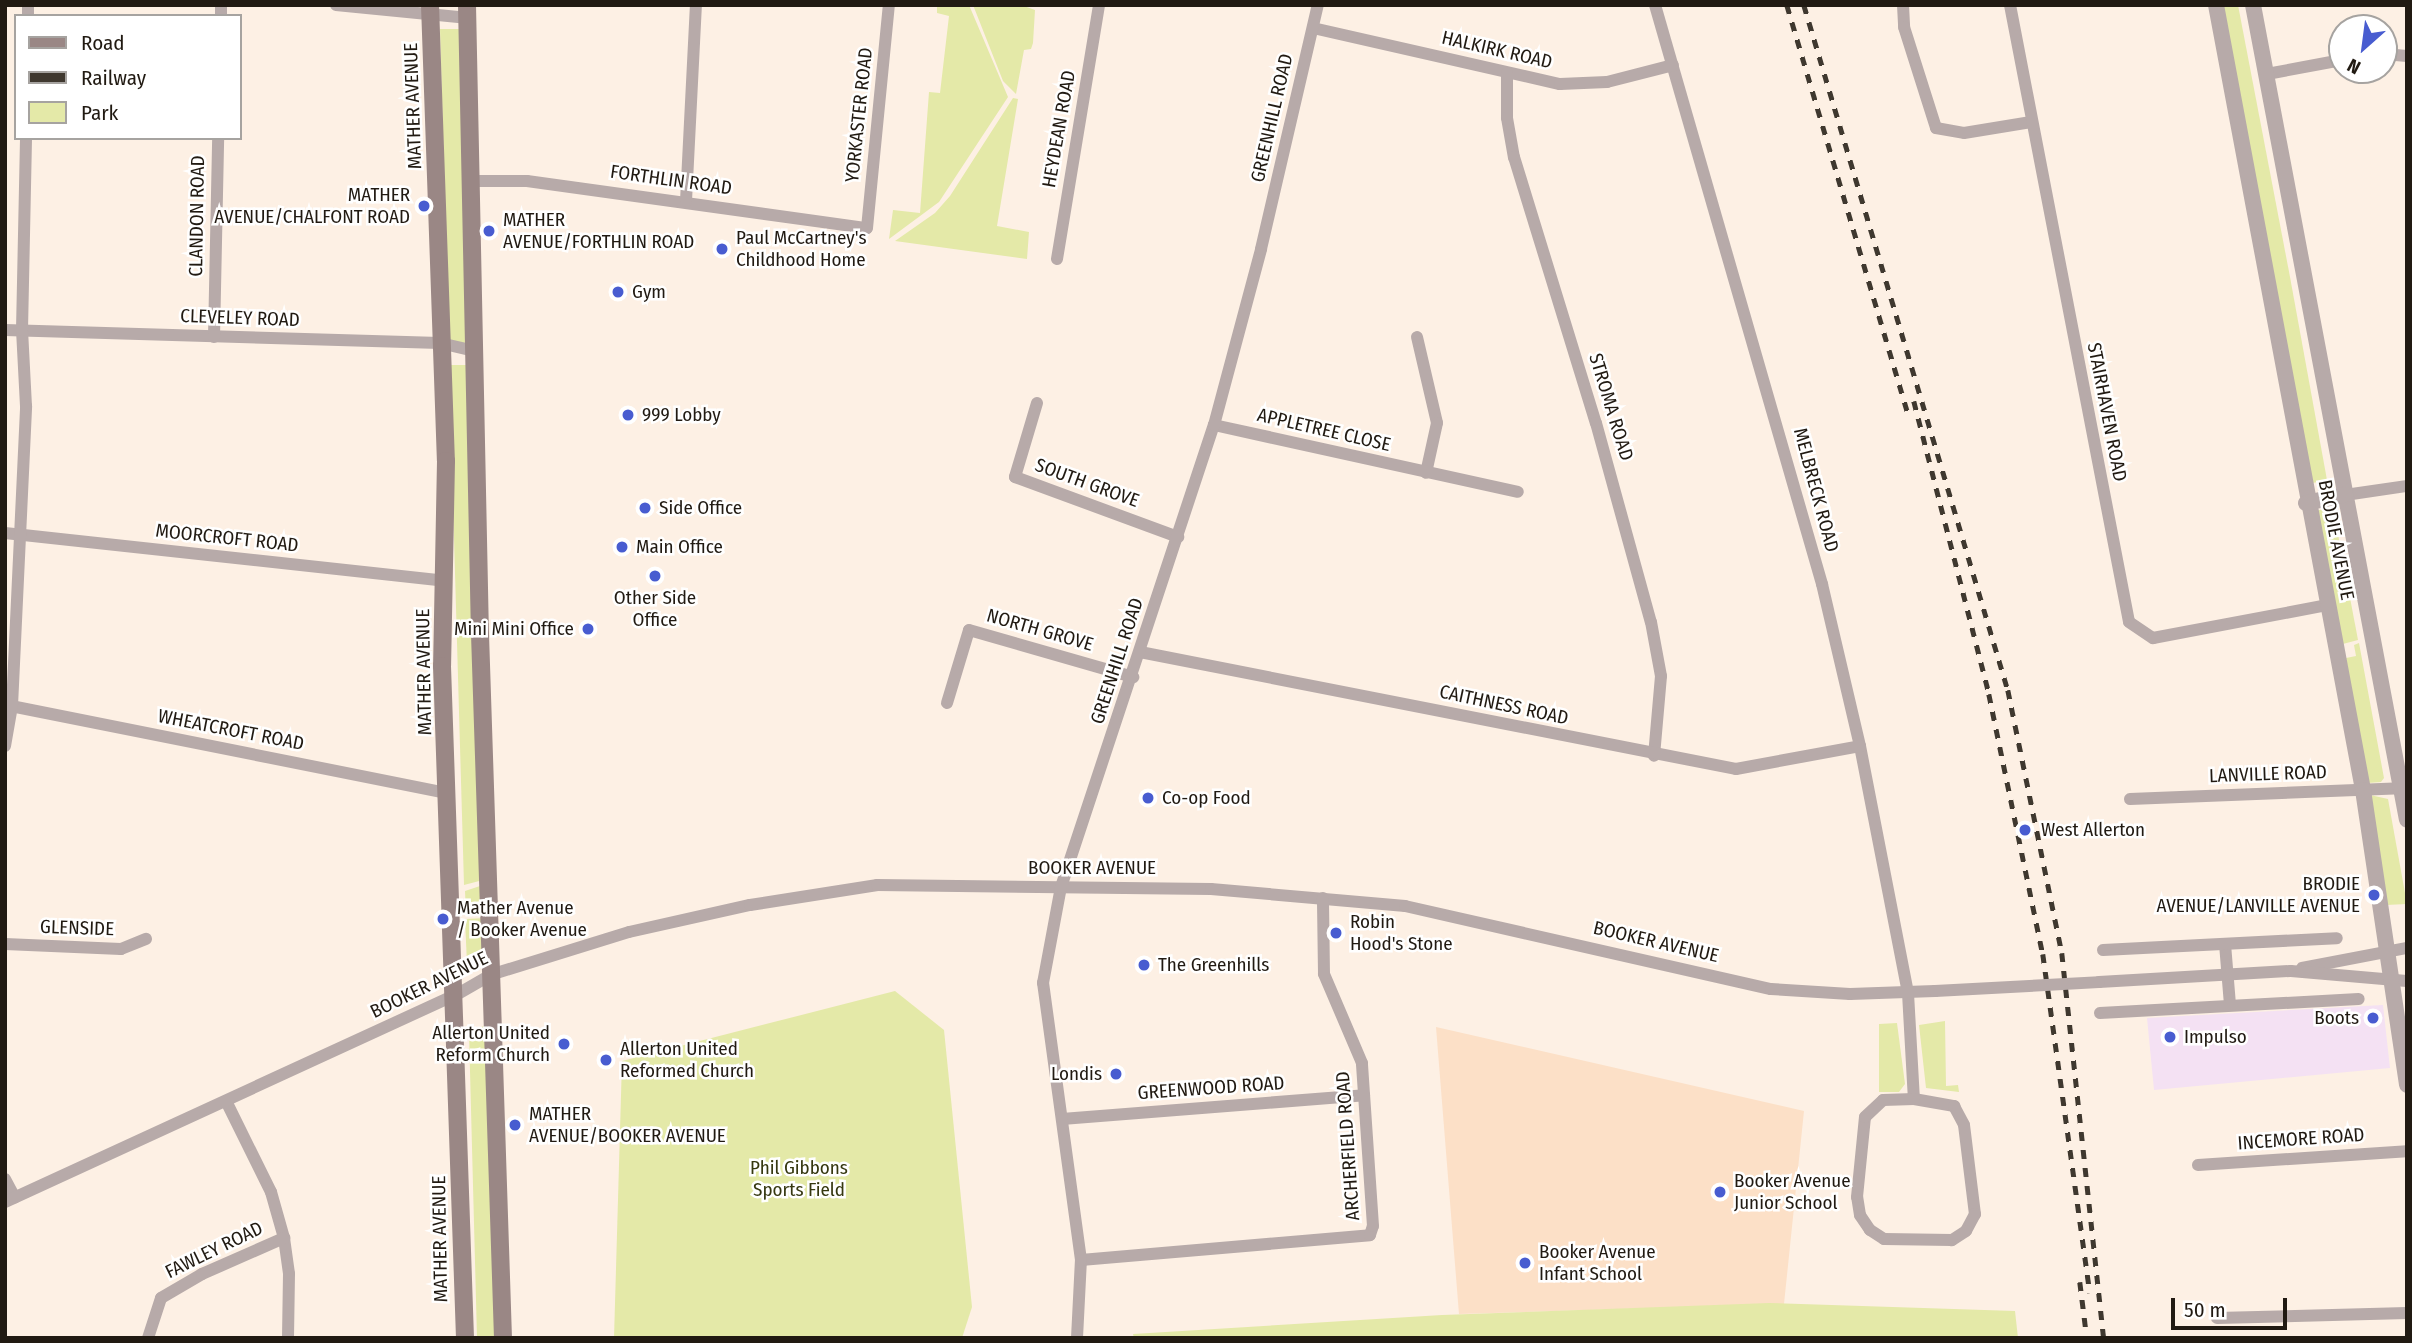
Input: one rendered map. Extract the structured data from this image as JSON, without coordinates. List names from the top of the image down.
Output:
{
  "streets": {
    "main road": ["MATHER AVENUE"],
    "street": [
      "HALKIRK ROAD",
      "YORKASTER ROAD",
      "GREENHILL ROAD",
      "HEYDEAN ROAD",
      "FORTHLIN ROAD",
      "CLANDON ROAD",
      "CLEVELEY ROAD",
      "STROMA ROAD",
      "STAIRHAVEN ROAD",
      "APPLETREE CLOSE",
      "SOUTH GROVE",
      "MELBRECK ROAD",
      "MOORCROFT ROAD",
      "BRODIE AVENUE",
      "NORTH GROVE",
      "CAITHNESS ROAD",
      "WHEATCROFT ROAD",
      "LANVILLE ROAD",
      "BOOKER AVENUE",
      "GLENSIDE",
      "GREENWOOD ROAD",
      "INCEMORE ROAD",
      "ARCHERFIELD ROAD",
      "FAWLEY ROAD"
    ]
  },
  "crossings": [
    ["HALKIRK ROAD", "GREENHILL ROAD"],
    ["HALKIRK ROAD", "STROMA ROAD"],
    ["HALKIRK ROAD", "MELBRECK ROAD"],
    ["MATHER AVENUE", "CLEVELEY ROAD"],
    ["MATHER AVENUE", "MOORCROFT ROAD"],
    ["MATHER AVENUE", "WHEATCROFT ROAD"],
    ["MATHER AVENUE", "BOOKER AVENUE"],
    ["YORKASTER ROAD", "FORTHLIN ROAD"],
    ["GREENHILL ROAD", "APPLETREE CLOSE"],
    ["GREENHILL ROAD", "SOUTH GROVE"],
    ["GREENHILL ROAD", "NORTH GROVE"],
    ["GREENHILL ROAD", "CAITHNESS ROAD"],
    ["GREENHILL ROAD", "BOOKER AVENUE"],
    ["GREENHILL ROAD", "GREENWOOD ROAD"],
    ["GREENHILL ROAD", "ARCHERFIELD ROAD"],
    ["CLANDON ROAD", "CLEVELEY ROAD"],
    ["STROMA ROAD", "CAITHNESS ROAD"],
    ["STAIRHAVEN ROAD", "BRODIE AVENUE"],
    ["MELBRECK ROAD", "CAITHNESS ROAD"],
    ["MELBRECK ROAD", "BOOKER AVENUE"],
    ["BRODIE AVENUE", "LANVILLE ROAD"],
    ["BRODIE AVENUE", "BOOKER AVENUE"],
    ["BOOKER AVENUE", "ARCHERFIELD ROAD"],
    ["GREENWOOD ROAD", "ARCHERFIELD ROAD"]
  ],
  "parks": ["Phil Gibbons Sports Field"],
  "places": [
    "MATHER AVENUE/CHALFONT ROAD",
    "MATHER AVENUE/FORTHLIN ROAD",
    "Paul McCartney's Childhood Home",
    "Gym",
    "999 Lobby",
    "Side Office",
    "Main Office",
    "Other Side Office",
    "Mini Mini Office",
    "Co-op Food",
    "West Allerton",
    "BRODIE AVENUE/LANVILLE AVENUE",
    "Mather Avenue / Booker Avenue",
    "Robin Hood's Stone",
    "The Greenhills",
    "Boots",
    "Impulso",
    "Allerton United Reform Church",
    "Allerton United Reformed Church",
    "Londis",
    "MATHER AVENUE/BOOKER AVENUE",
    "Booker Avenue Junior School",
    "Booker Avenue Infant School"
  ],
  "legend": ["Road", "Railway", "Park"],
  "scale_bar": "50 m",
  "north": "bottom left"
}
